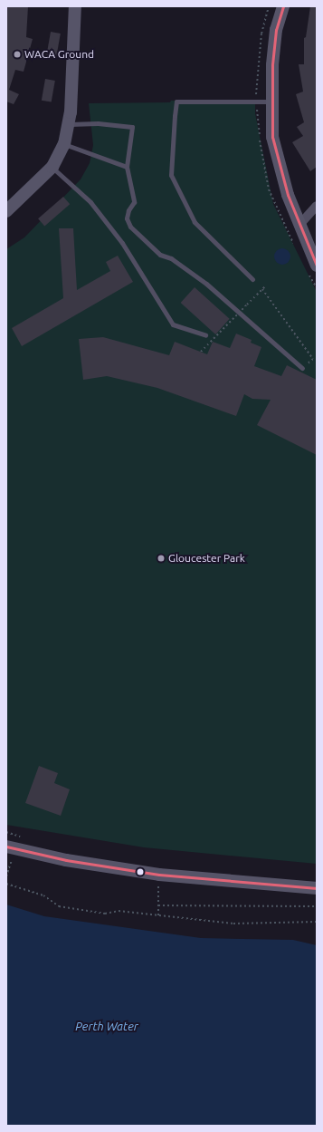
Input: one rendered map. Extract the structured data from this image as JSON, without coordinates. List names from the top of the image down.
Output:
{
  "water": ["Perth Water"],
  "places": ["WACA Ground", "Gloucester Park"]
}
